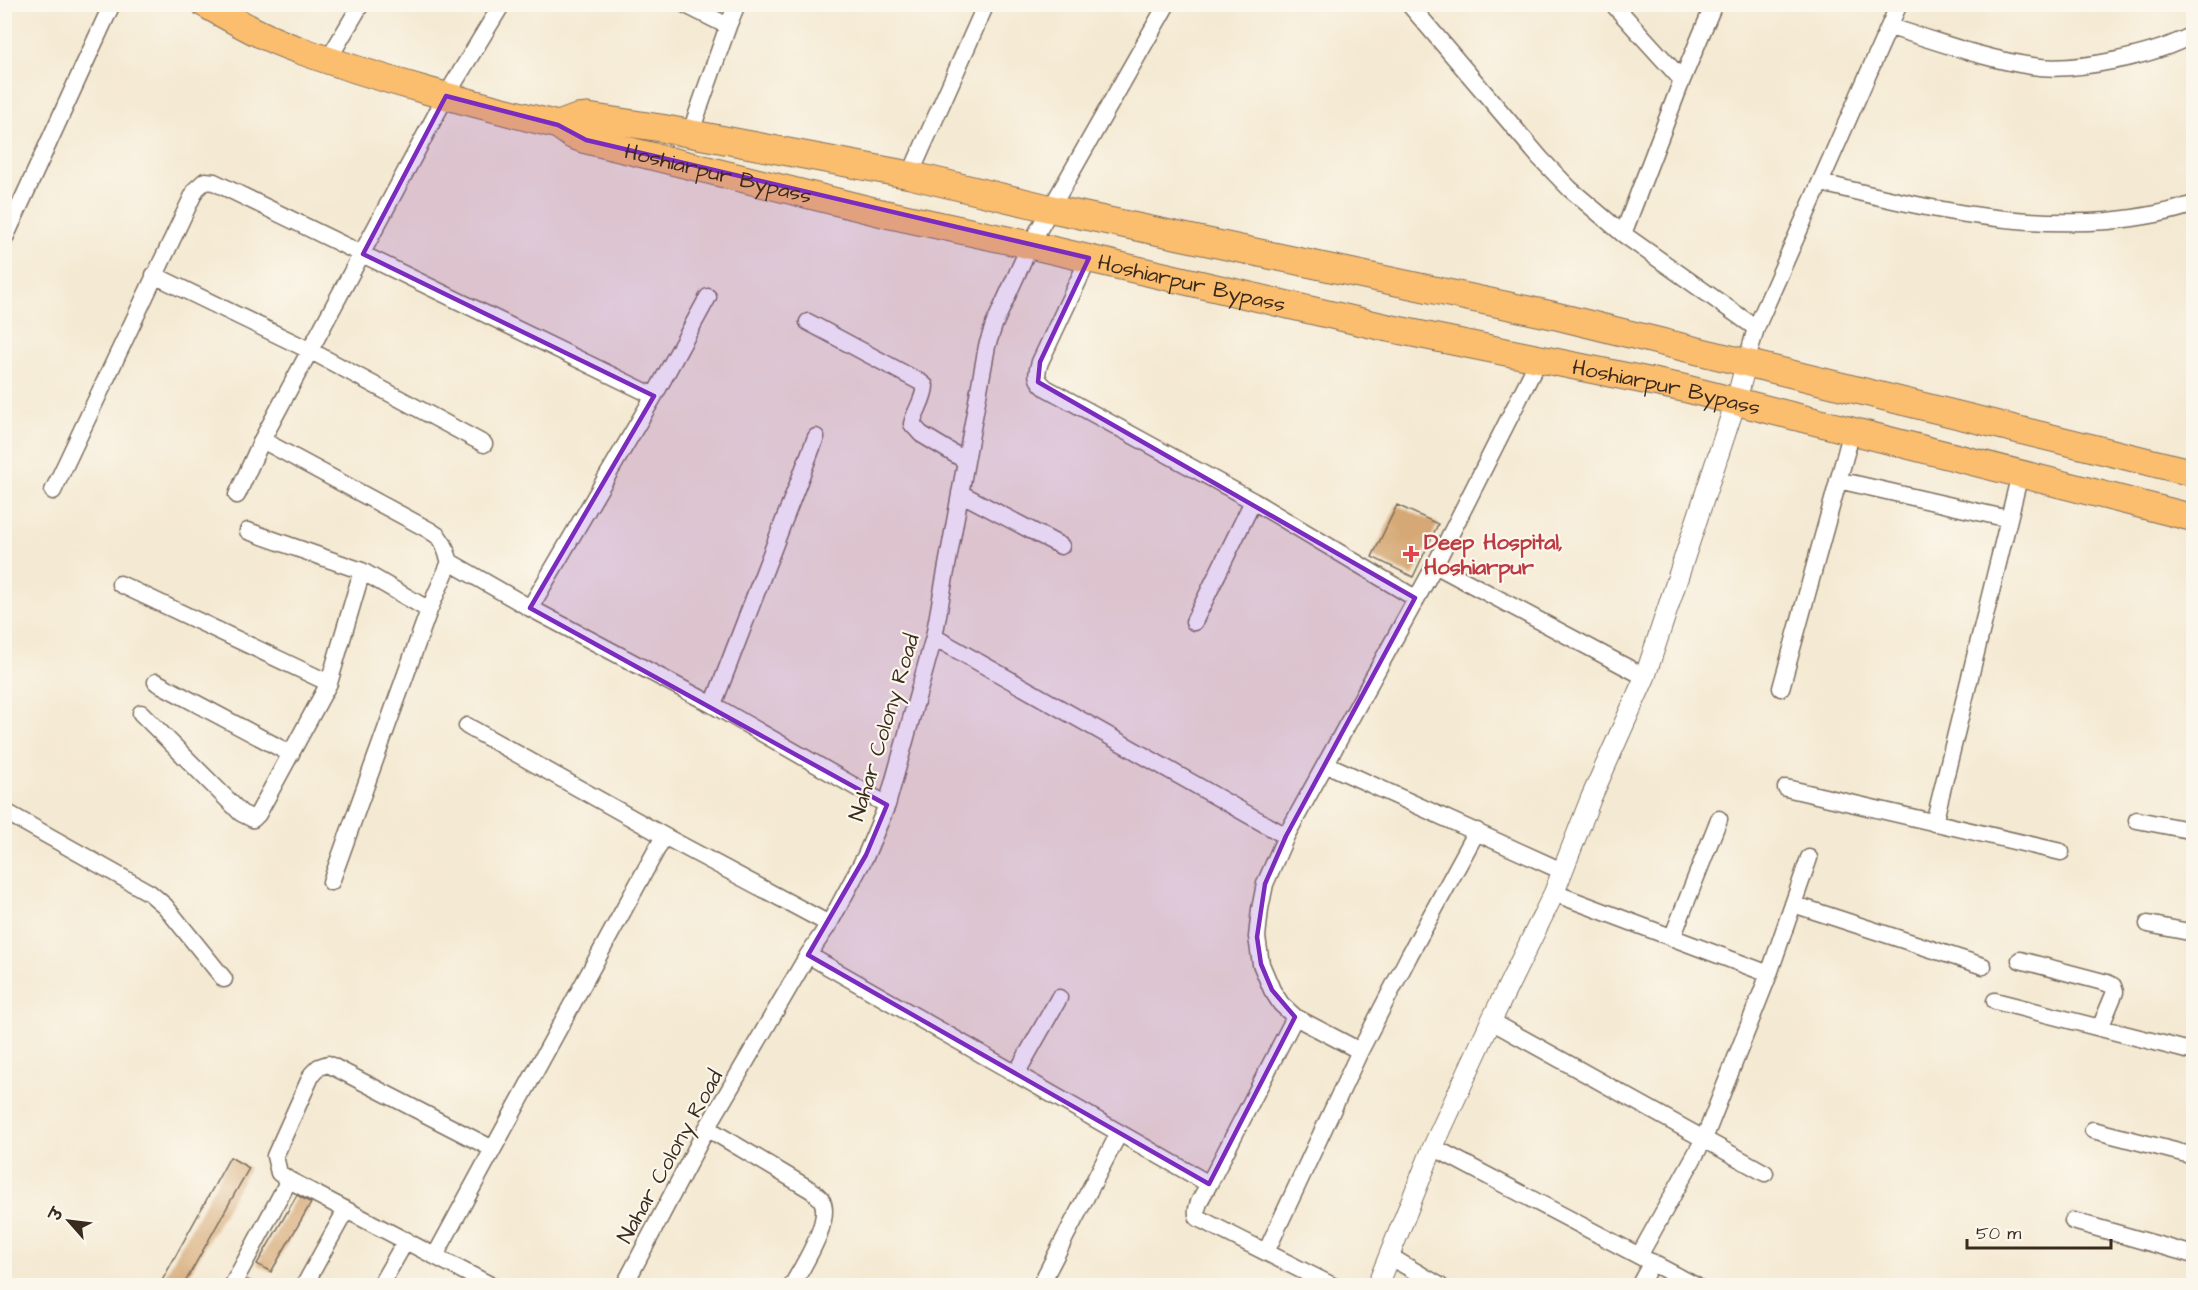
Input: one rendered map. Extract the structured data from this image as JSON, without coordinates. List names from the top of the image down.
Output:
{
  "streets": {
    "highway": ["Hoshiarpur Bypass"],
    "street": ["Nahar Colony Road"]
  },
  "crossings": [
    ["Hoshiarpur Bypass", "Nahar Colony Road"]
  ],
  "places": {
    "health": ["Deep Hospital, Hoshiarpur"]
  },
  "scale_bar": "50 m",
  "north": "top left"
}
